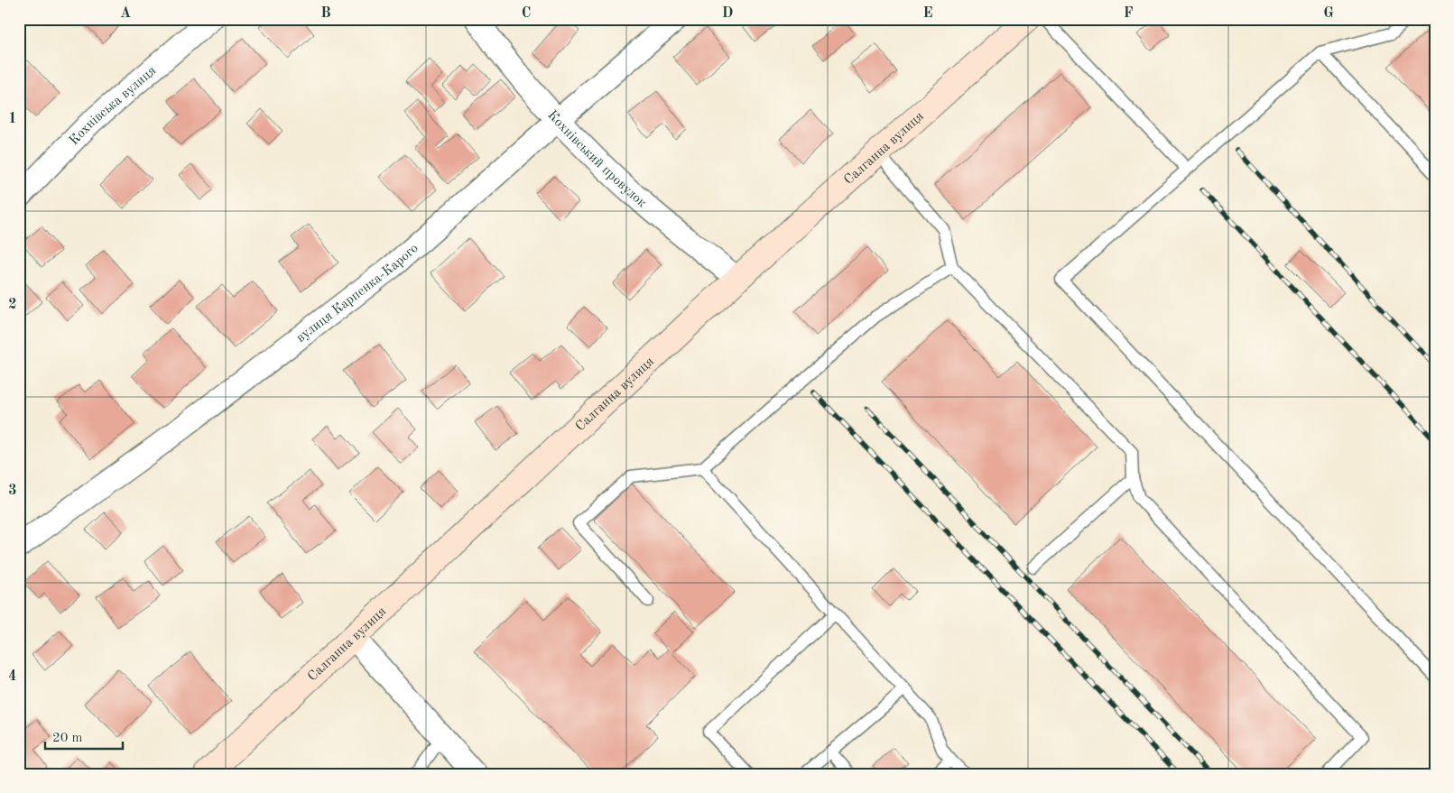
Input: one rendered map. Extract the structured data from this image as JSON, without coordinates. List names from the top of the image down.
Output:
{
  "streets": {
    "street": [
      "Кохнівська вулиця",
      "Салганна вулиця",
      "Кохнівський провулок",
      "вулиця Карпенка-Карого"
    ]
  },
  "crossings": [
    ["Салганна вулиця", "Кохнівський провулок"],
    ["Кохнівський провулок", "вулиця Карпенка-Карого"]
  ],
  "scale_bar": "20 m",
  "grid": {
    "columns": [
      "A",
      "B",
      "C",
      "D",
      "E",
      "F",
      "G"
    ],
    "rows": [
      "1",
      "2",
      "3",
      "4"
    ]
  }
}
